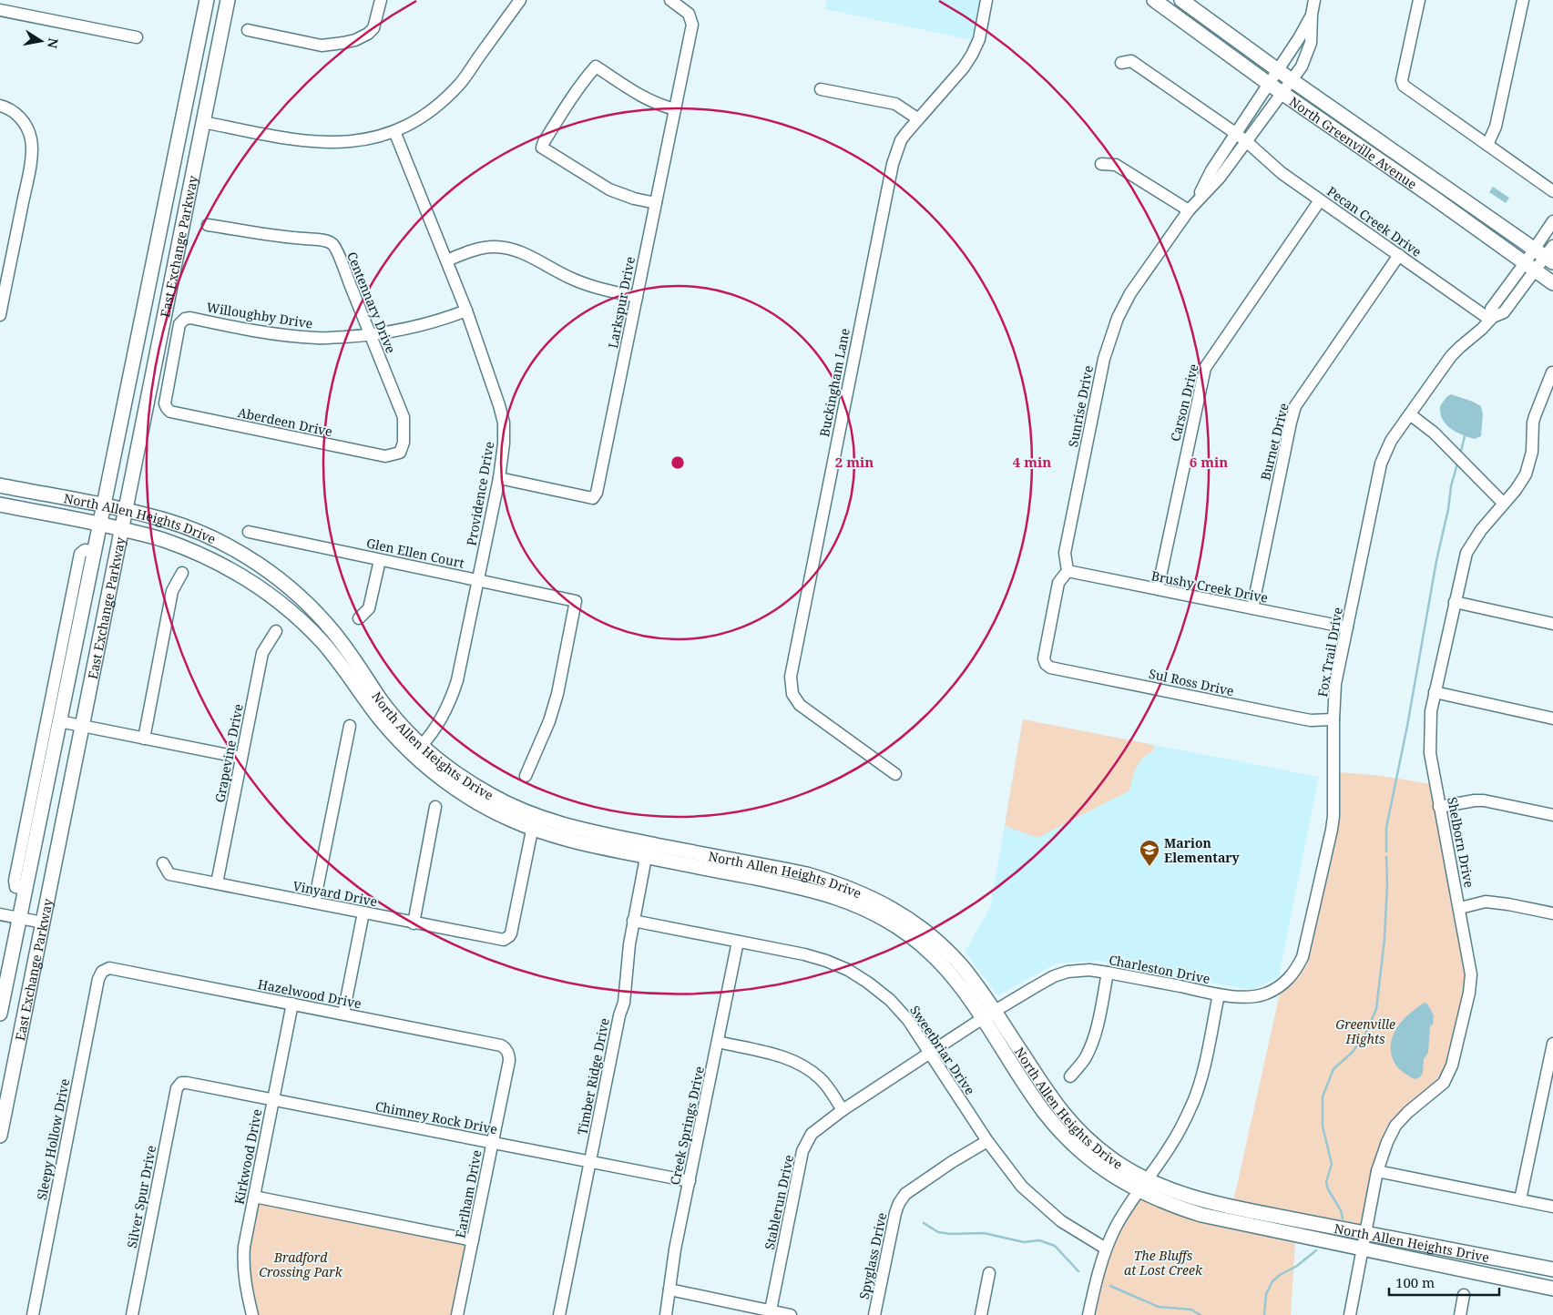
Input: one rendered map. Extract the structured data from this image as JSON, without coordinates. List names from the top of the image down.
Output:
{
  "streets": {
    "main road": ["North Greenville Avenue", "East Exchange Parkway", "North Allen Heights Drive"],
    "street": [
      "Pecan Creek Drive",
      "Centennary Drive",
      "Larkspur Drive",
      "Willoughby Drive",
      "Buckingham Lane",
      "Carson Drive",
      "Sunrise Drive",
      "Aberdeen Drive",
      "Burnet Drive",
      "Providence Drive",
      "Glen Ellen Court",
      "Brushy Creek Drive",
      "Fox Trail Drive",
      "Sul Ross Drive",
      "Grapevine Drive",
      "Shelborn Drive",
      "Vinyard Drive",
      "Charleston Drive",
      "Hazelwood Drive",
      "Sweetbriar Drive",
      "Timber Ridge Drive",
      "Chimney Rock Drive",
      "Creek Springs Drive",
      "Sleepy Hollow Drive",
      "Kirkwood Drive",
      "Earlham Drive",
      "Silver Spur Drive",
      "Stablerun Drive",
      "Spyglass Drive"
    ]
  },
  "crossings": [
    ["North Greenville Avenue", "Sunrise Drive"],
    ["North Greenville Avenue", "Fox Trail Drive"],
    ["Pecan Creek Drive", "Carson Drive"],
    ["Pecan Creek Drive", "Sunrise Drive"],
    ["Pecan Creek Drive", "Burnet Drive"],
    ["Pecan Creek Drive", "Fox Trail Drive"],
    ["East Exchange Parkway", "North Allen Heights Drive"],
    ["Centennary Drive", "Willoughby Drive"],
    ["Centennary Drive", "Aberdeen Drive"],
    ["Larkspur Drive", "Providence Drive"],
    ["Willoughby Drive", "Aberdeen Drive"],
    ["Willoughby Drive", "Providence Drive"],
    ["Carson Drive", "Brushy Creek Drive"],
    ["Sunrise Drive", "Brushy Creek Drive"],
    ["Sunrise Drive", "Sul Ross Drive"],
    ["Burnet Drive", "Brushy Creek Drive"],
    ["Providence Drive", "North Allen Heights Drive"],
    ["Providence Drive", "Glen Ellen Court"],
    ["North Allen Heights Drive", "Shelborn Drive"],
    ["North Allen Heights Drive", "Vinyard Drive"],
    ["North Allen Heights Drive", "Charleston Drive"],
    ["North Allen Heights Drive", "Timber Ridge Drive"],
    ["Brushy Creek Drive", "Fox Trail Drive"],
    ["Brushy Creek Drive", "Sul Ross Drive"],
    ["Fox Trail Drive", "Sul Ross Drive"],
    ["Fox Trail Drive", "Charleston Drive"],
    ["Grapevine Drive", "Vinyard Drive"],
    ["Charleston Drive", "Sweetbriar Drive"],
    ["Charleston Drive", "Stablerun Drive"],
    ["Hazelwood Drive", "Sleepy Hollow Drive"],
    ["Hazelwood Drive", "Kirkwood Drive"],
    ["Hazelwood Drive", "Earlham Drive"],
    ["Sweetbriar Drive", "Timber Ridge Drive"],
    ["Sweetbriar Drive", "Creek Springs Drive"],
    ["Sweetbriar Drive", "Stablerun Drive"],
    ["Sweetbriar Drive", "Spyglass Drive"],
    ["Timber Ridge Drive", "Chimney Rock Drive"],
    ["Chimney Rock Drive", "Creek Springs Drive"],
    ["Chimney Rock Drive", "Kirkwood Drive"],
    ["Chimney Rock Drive", "Earlham Drive"],
    ["Chimney Rock Drive", "Silver Spur Drive"]
  ],
  "parks": ["Greenville Hights", "The Bluffs at Lost Creek", "Bradford Crossing Park"],
  "places": {
    "school or university": ["Marion Elementary"]
  },
  "scale_bar": "100 m",
  "north": "right",
  "rings": ["2 min", "4 min", "6 min"]
}
